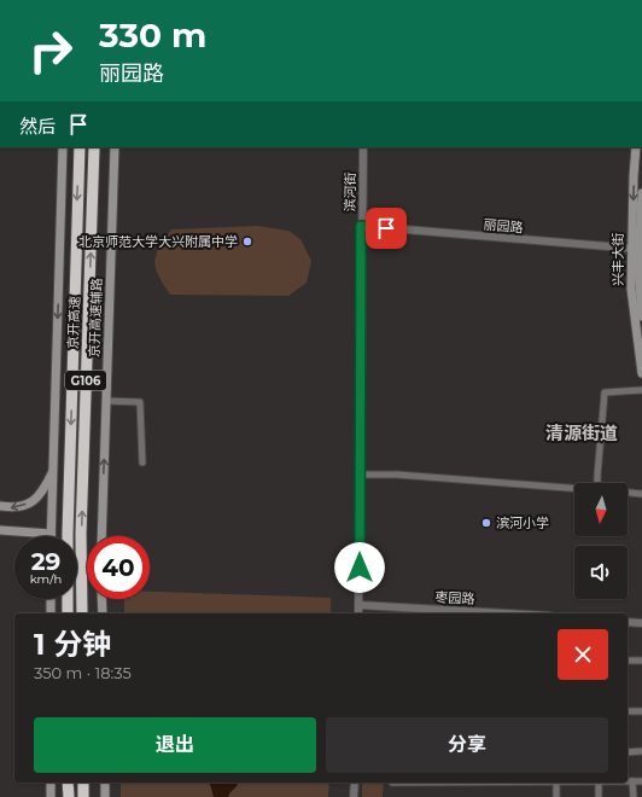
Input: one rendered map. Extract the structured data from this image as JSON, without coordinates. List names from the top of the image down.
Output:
{
  "streets": {
    "highway": ["京开高速", "G106"],
    "main road": ["兴丰大街", "京开高速辅路"],
    "street": ["滨河街", "丽园路", "枣园路"]
  },
  "crossings": [
    ["滨河街", "丽园路"],
    ["滨河街", "枣园路"],
    ["丽园路", "兴丰大街"]
  ],
  "districts": ["清源街道"],
  "places": ["北京师范大学大兴附属中学", "滨河小学"],
  "north": "bottom",
  "page": {
    "turn": ["330 m", "丽园路"],
    "then": "然后",
    "speed": "29 km/h",
    "limit": "40",
    "heading": ["1 分钟", "350 m · 18:35"],
    "buttons": ["退出", "分享"]
  }
}
